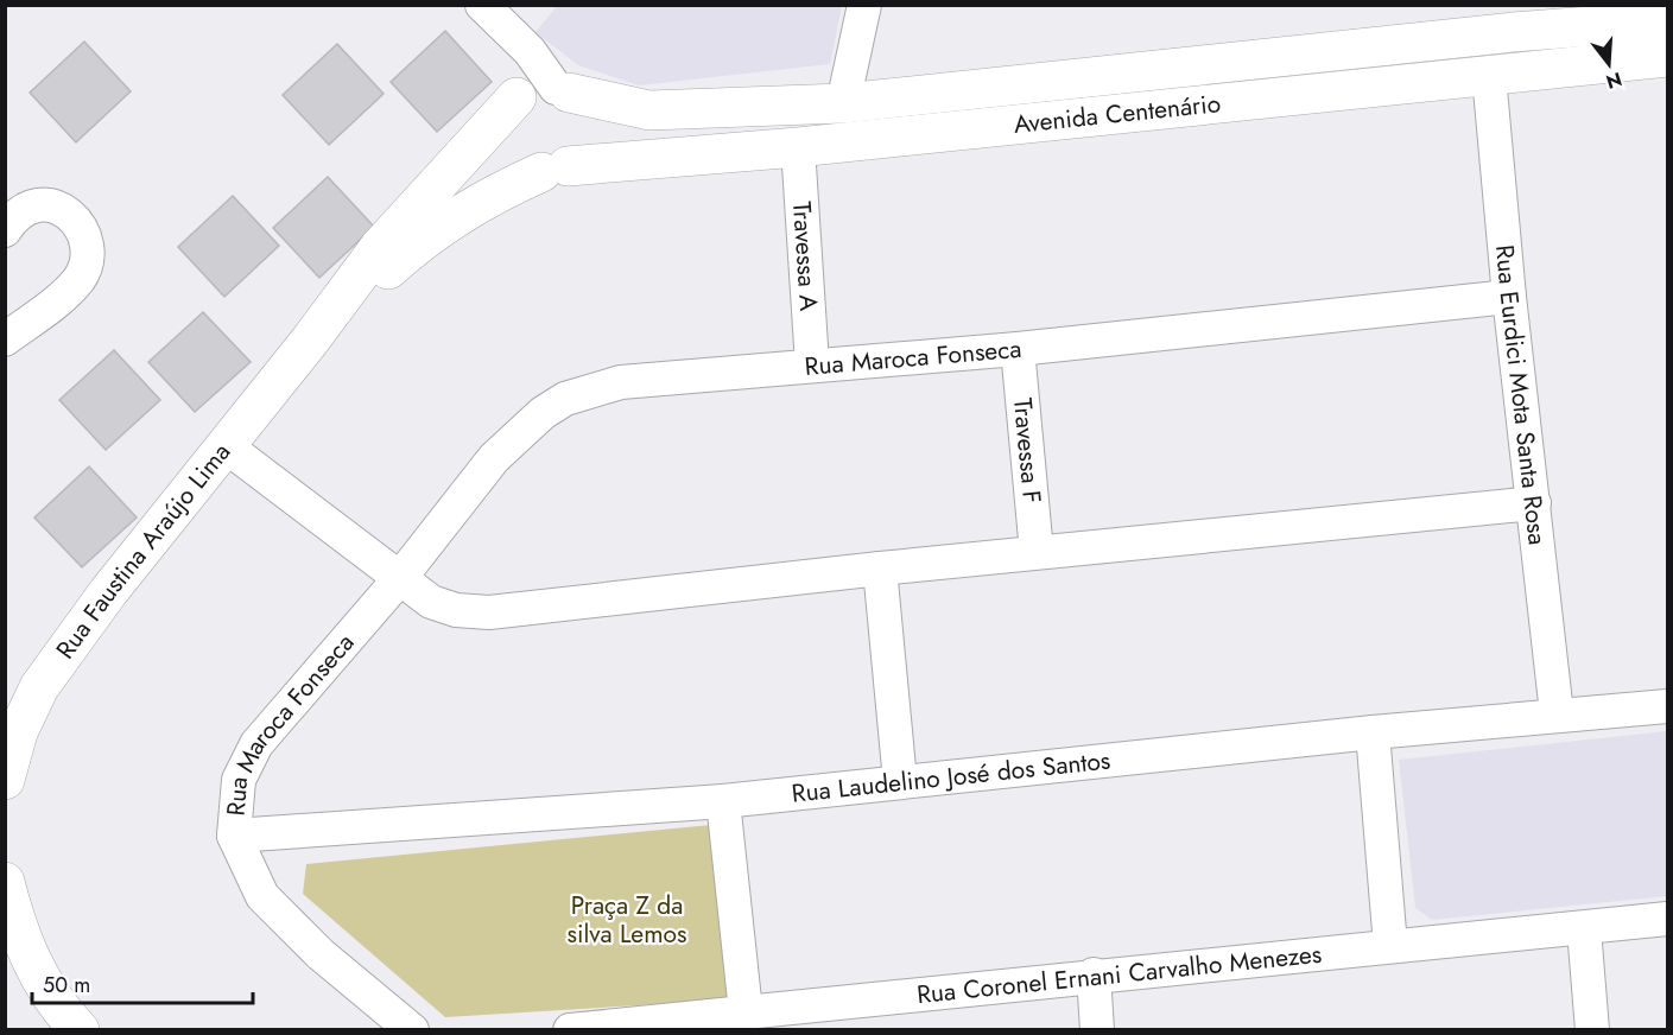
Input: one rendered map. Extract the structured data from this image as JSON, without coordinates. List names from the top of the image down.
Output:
{
  "streets": {
    "street": [
      "Avenida Centenário",
      "Travessa A",
      "Rua Maroca Fonseca",
      "Rua Eurdici Mota Santa Rosa",
      "Travessa F",
      "Rua Faustina Araújo Lima",
      "Rua Laudelino José dos Santos",
      "Rua Coronel Ernani Carvalho Menezes"
    ]
  },
  "crossings": [
    ["Avenida Centenário", "Travessa A"],
    ["Avenida Centenário", "Rua Eurdici Mota Santa Rosa"],
    ["Avenida Centenário", "Rua Faustina Araújo Lima"],
    ["Travessa A", "Rua Maroca Fonseca"],
    ["Rua Maroca Fonseca", "Rua Eurdici Mota Santa Rosa"],
    ["Rua Maroca Fonseca", "Travessa F"],
    ["Rua Maroca Fonseca", "Rua Laudelino José dos Santos"],
    ["Rua Eurdici Mota Santa Rosa", "Rua Laudelino José dos Santos"]
  ],
  "parks": ["Praça Z da silva Lemos"],
  "scale_bar": "50 m",
  "north": "bottom"
}
